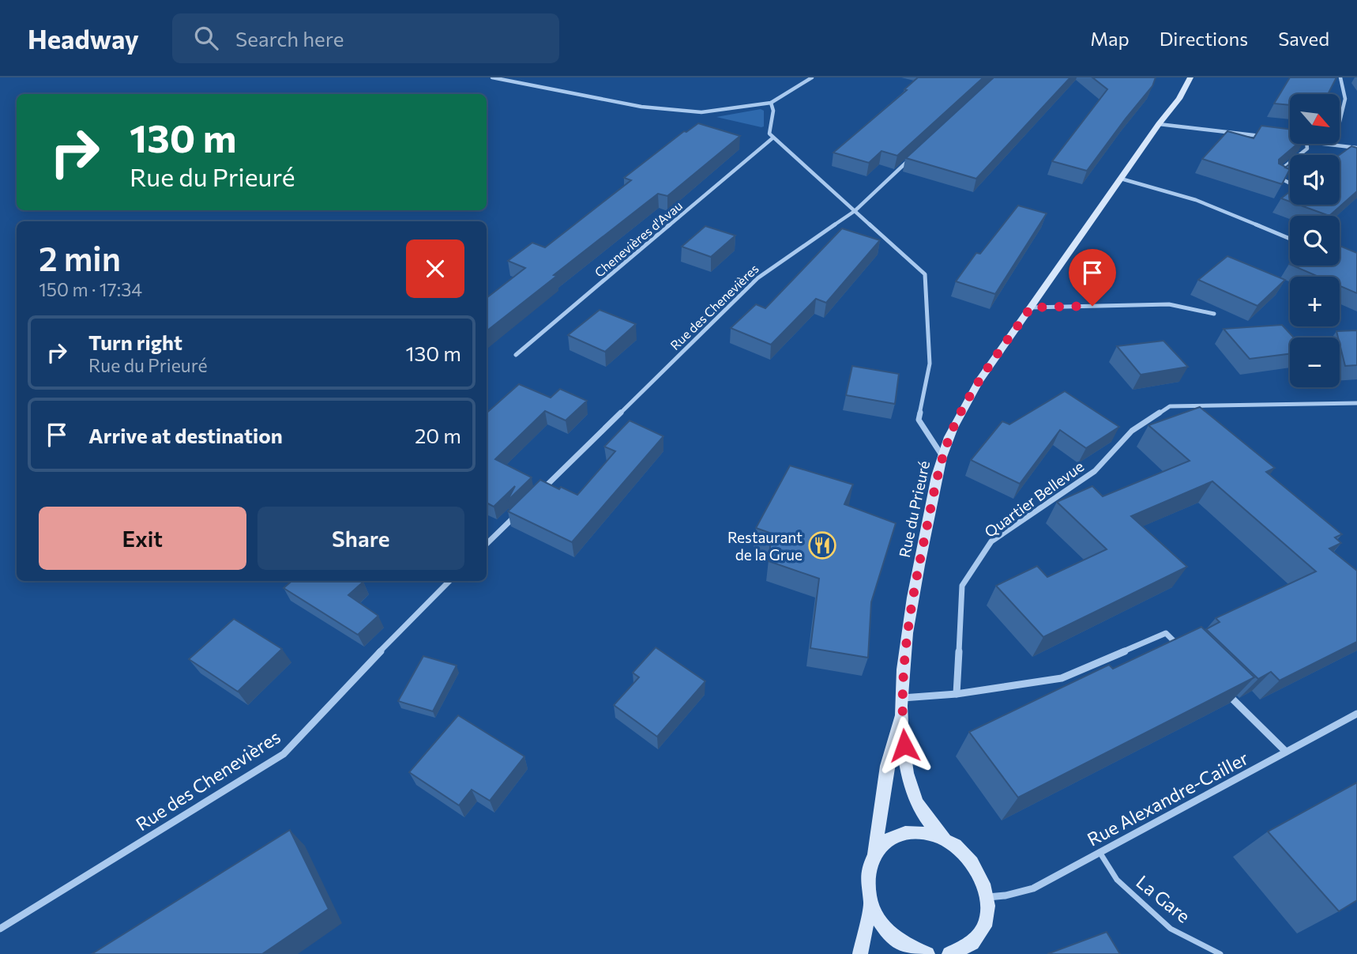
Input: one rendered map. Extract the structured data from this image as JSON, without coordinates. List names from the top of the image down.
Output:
{
  "streets": {
    "main road": ["Rue du Prieuré"],
    "street": [
      "Chenevières d'Avau",
      "Rue des Chenevières",
      "Quartier Bellevue",
      "Rue Alexandre-Cailler"
    ],
    "lane": ["La Gare"]
  },
  "crossings": [
    ["Rue du Prieuré", "Rue Alexandre-Cailler"],
    ["Rue Alexandre-Cailler", "La Gare"]
  ],
  "places": {
    "restaurant": ["Restaurant de la Grue"]
  },
  "north": "bottom right",
  "page": {
    "header": "Headway",
    "search": "Search here",
    "nav": ["Map", "Directions", "Saved"],
    "map_buttons": ["+", "−"],
    "turn": ["130 m", "Rue du Prieuré"],
    "heading": ["2 min", "150 m · 17:34"],
    "list": [
      {
        "name": "Turn right",
        "note": "Rue du Prieuré",
        "value": "130 m"
      },
      {
        "name": "Arrive at destination",
        "value": "20 m"
      }
    ],
    "buttons": ["Exit", "Share"]
  }
}
